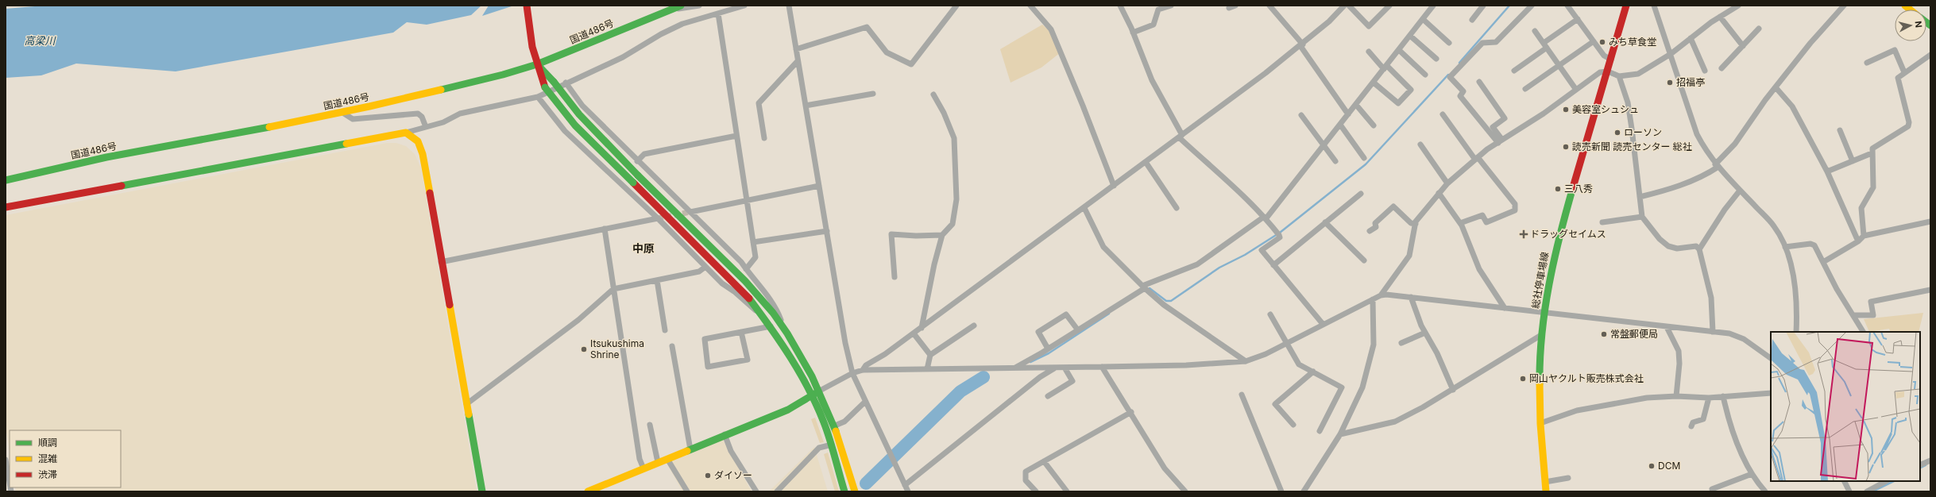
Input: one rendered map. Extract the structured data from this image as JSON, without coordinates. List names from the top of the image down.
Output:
{
  "streets": {
    "main road": ["国道486号", "総社停車場線"]
  },
  "districts": ["中原"],
  "water": ["高梁川"],
  "places": {
    "other": [
      "みち草食堂",
      "招福亭",
      "美容室シュシュ",
      "ローソン",
      "読売新聞 読売センター 総社",
      "三八秀",
      "常盤郵便局",
      "Itsukushima Shrine",
      "岡山ヤクルト販売株式会社",
      "DCM",
      "ダイソー"
    ],
    "health": ["ドラッグセイムス"]
  },
  "legend": ["順調", "混雑", "渋滞"],
  "north": "right"
}
